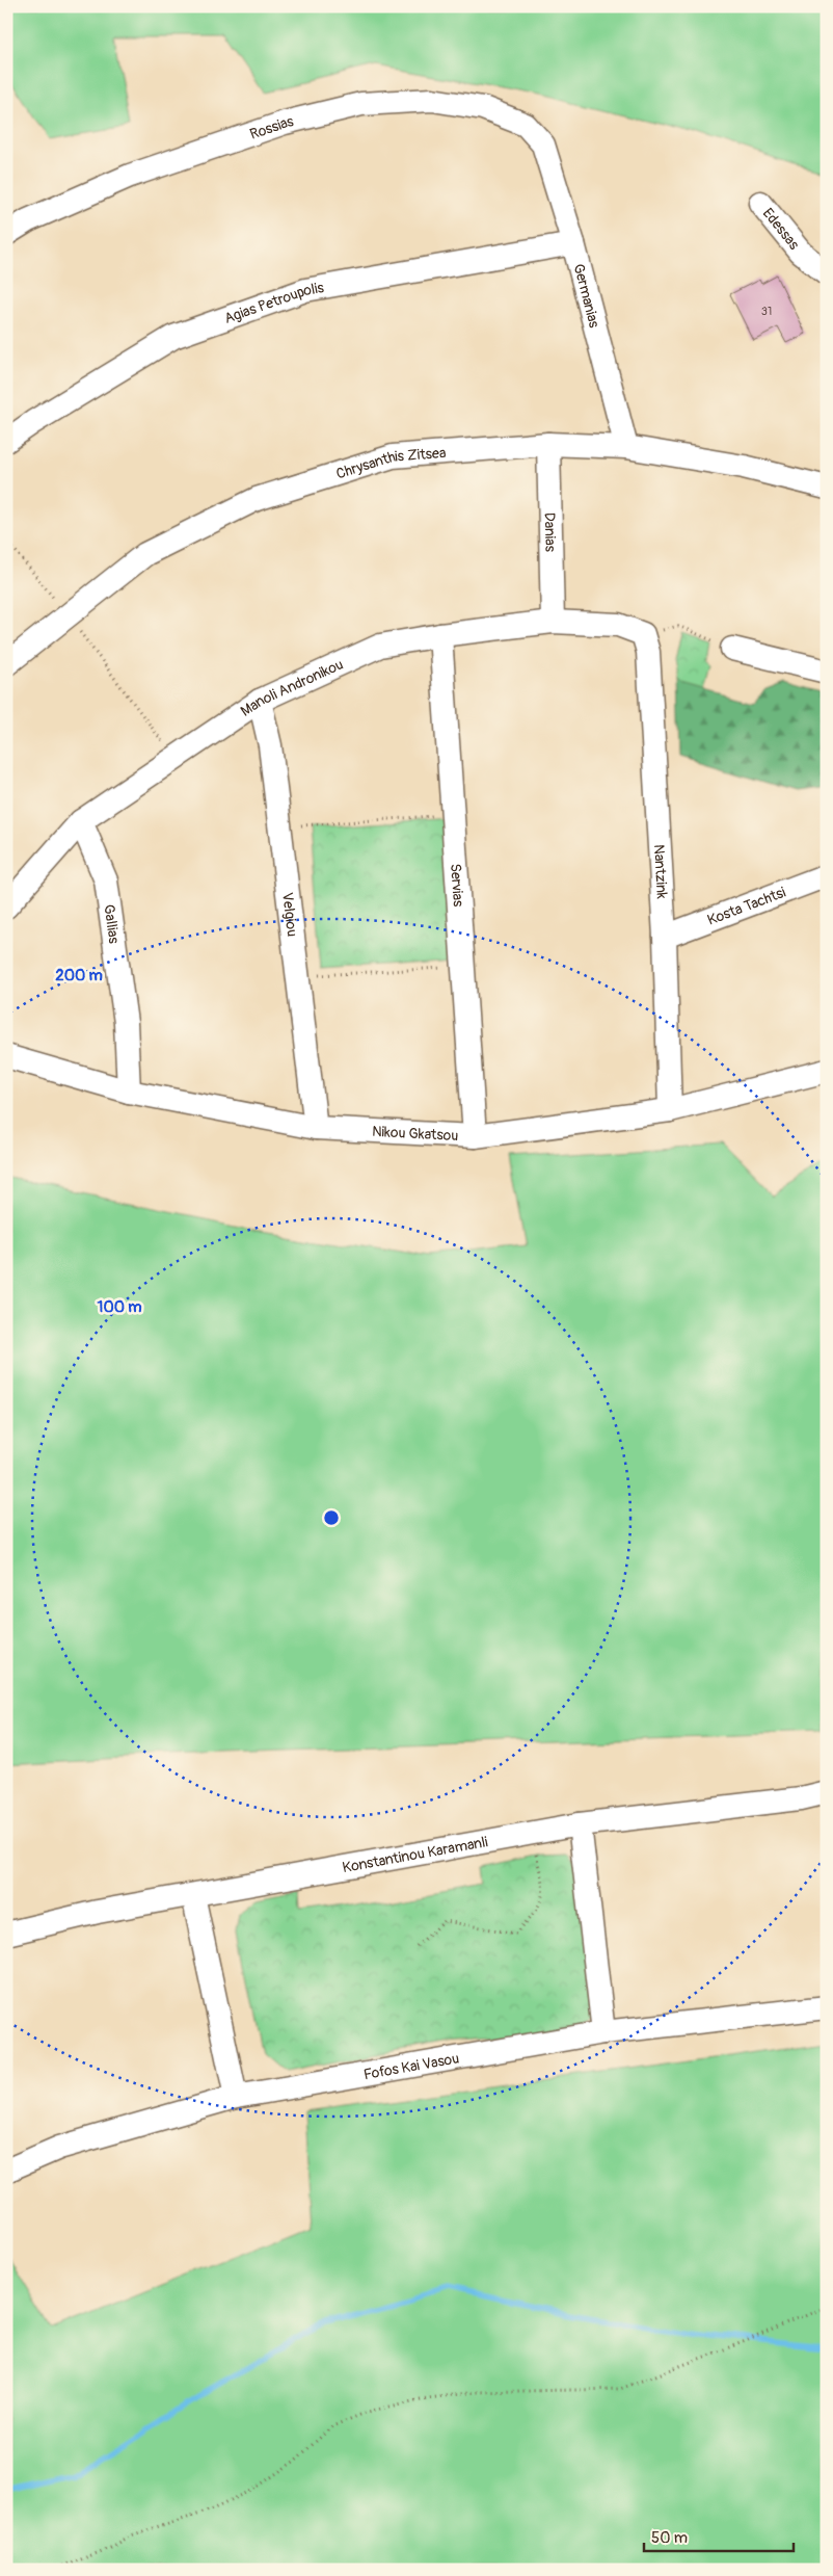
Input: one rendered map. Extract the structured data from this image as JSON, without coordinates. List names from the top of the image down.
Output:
{
  "streets": {
    "street": [
      "Rossias",
      "Edessas",
      "Germanias",
      "Agias Petroupolis",
      "Chrysanthis Zitsea",
      "Danias",
      "Manoli Andronikou",
      "Nantzink",
      "Servias",
      "Kosta Tachtsi",
      "Velgiou",
      "Gallias",
      "Nikou Gkatsou",
      "Konstantinou Karamanli",
      "Fofos Kai Vasou"
    ]
  },
  "crossings": [
    ["Rossias", "Germanias"],
    ["Germanias", "Agias Petroupolis"],
    ["Germanias", "Chrysanthis Zitsea"],
    ["Chrysanthis Zitsea", "Danias"],
    ["Danias", "Manoli Andronikou"],
    ["Manoli Andronikou", "Nantzink"],
    ["Manoli Andronikou", "Servias"],
    ["Manoli Andronikou", "Velgiou"],
    ["Manoli Andronikou", "Gallias"],
    ["Nantzink", "Kosta Tachtsi"],
    ["Nantzink", "Nikou Gkatsou"],
    ["Servias", "Nikou Gkatsou"],
    ["Velgiou", "Nikou Gkatsou"],
    ["Gallias", "Nikou Gkatsou"]
  ],
  "house_numbers": ["31"],
  "scale_bar": "50 m",
  "rings": ["200 m", "100 m"]
}
